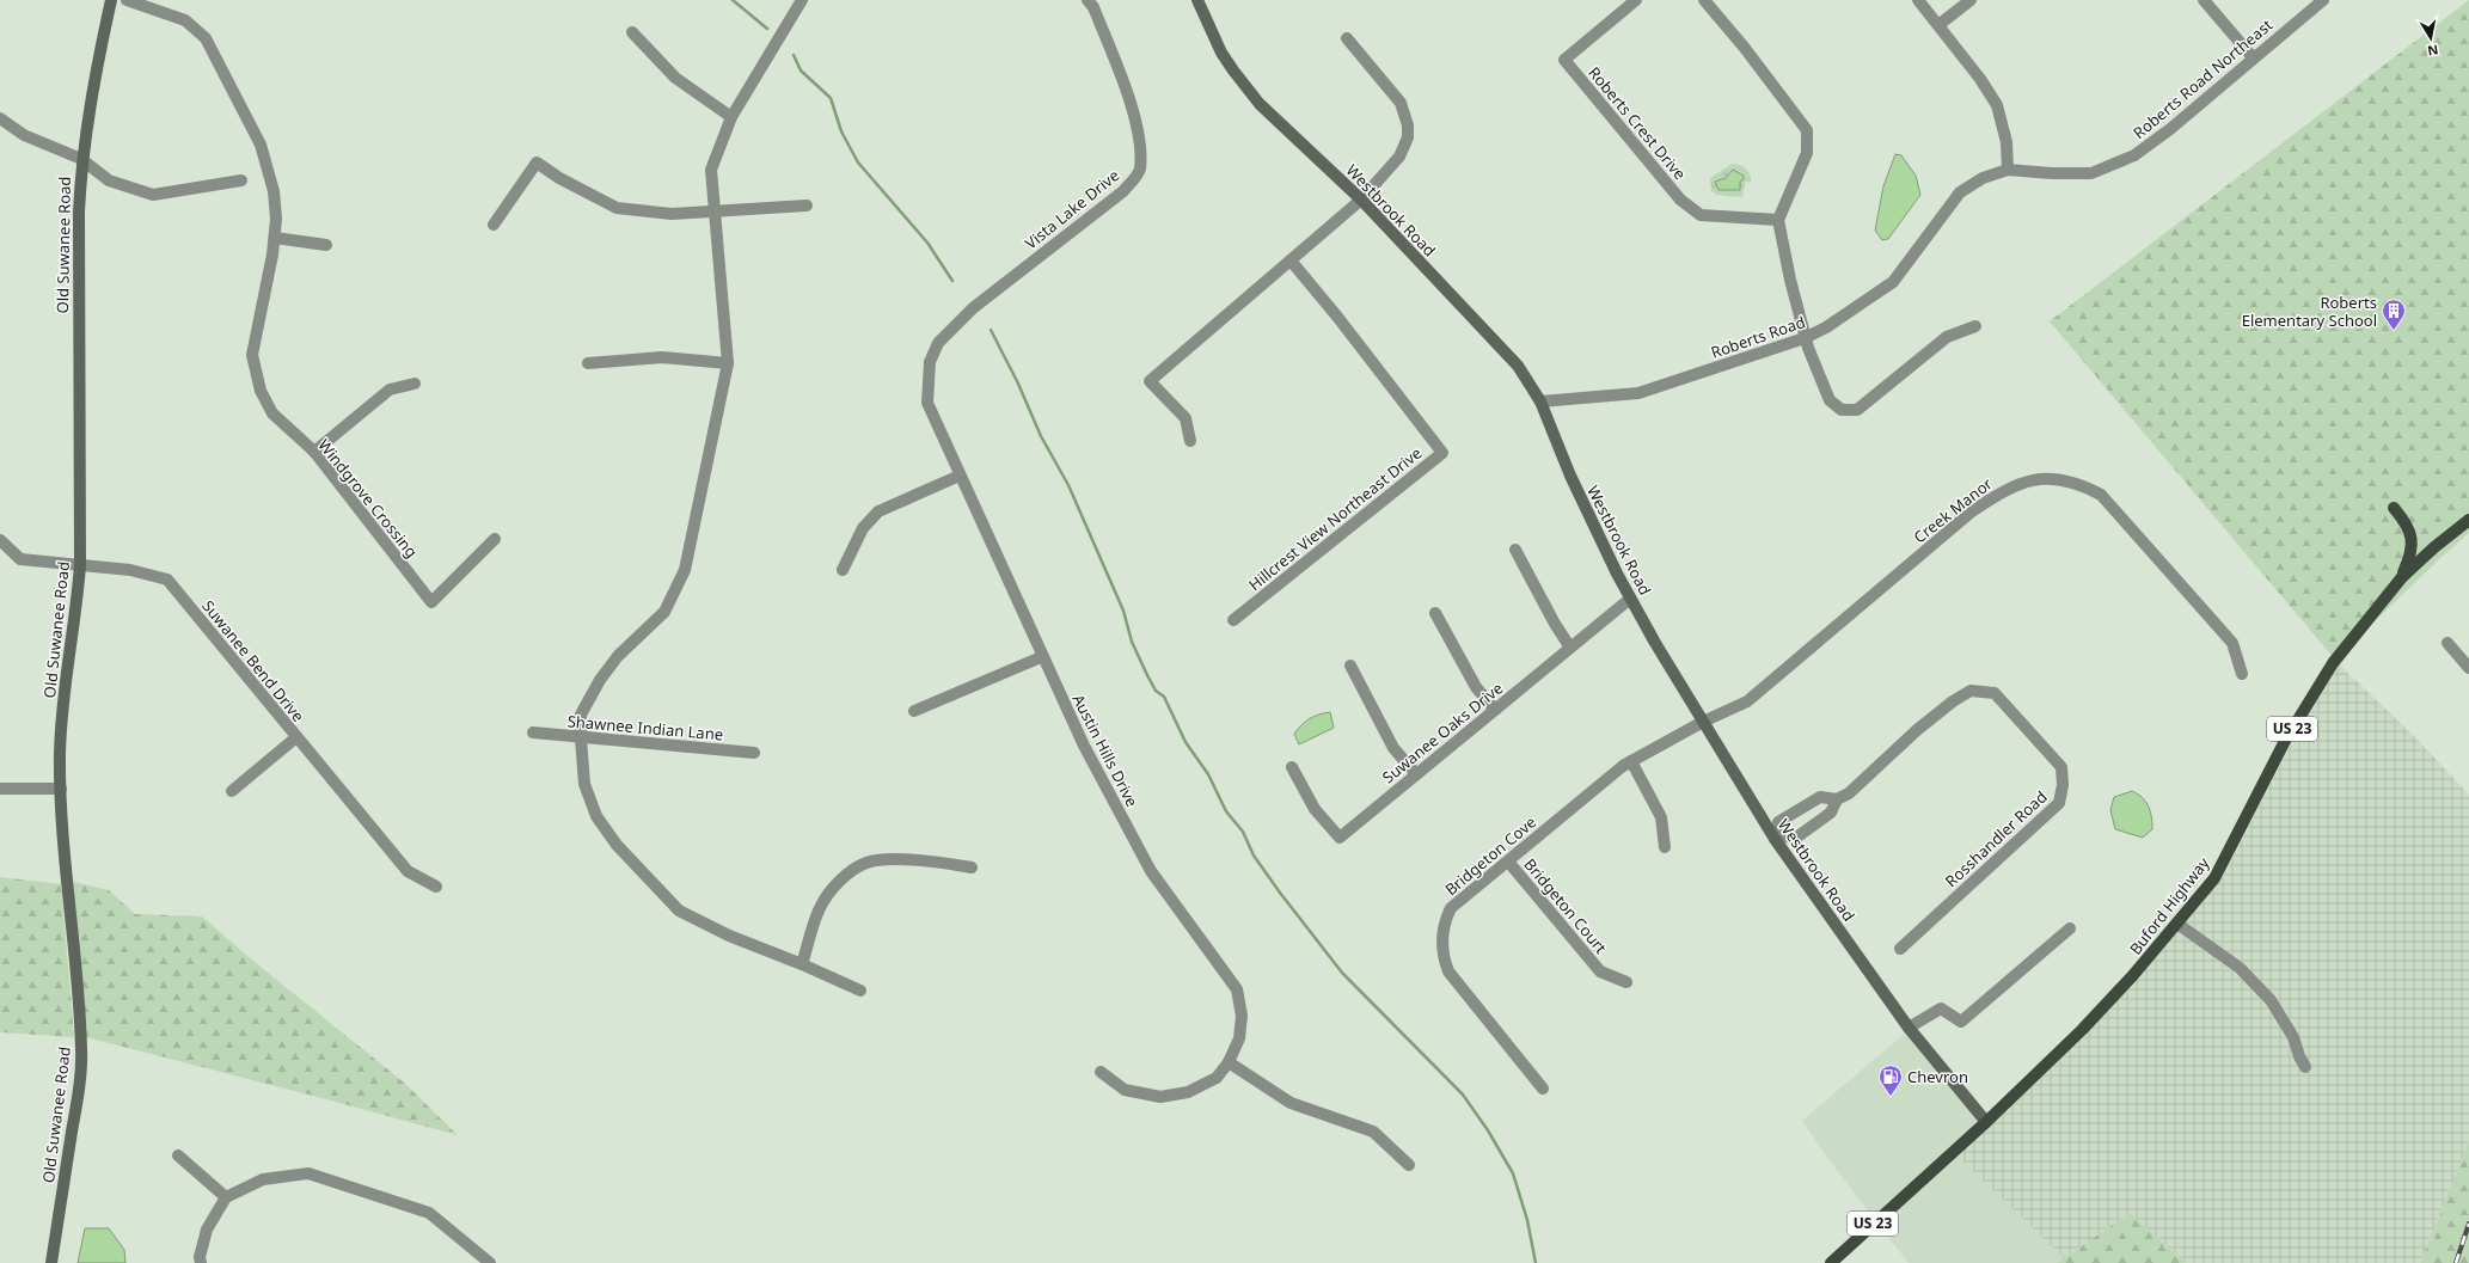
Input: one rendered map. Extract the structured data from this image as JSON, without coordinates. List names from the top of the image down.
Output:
{
  "streets": {
    "main road": ["US 23", "Buford Highway"],
    "street": [
      "Roberts Road Northeast",
      "Roberts Crest Drive",
      "Vista Lake Drive",
      "Westbrook Road",
      "Old Suwanee Road",
      "Roberts Road",
      "Windgrove Crossing",
      "Creek Manor",
      "Hillcrest View Northeast Drive",
      "Suwanee Bend Drive",
      "Shawnee Indian Lane",
      "Suwanee Oaks Drive",
      "Austin Hills Drive",
      "Rosshandler Road",
      "Bridgeton Cove",
      "Bridgeton Court"
    ]
  },
  "crossings": [
    ["Roberts Road Northeast", "Roberts Road"],
    ["Vista Lake Drive", "Austin Hills Drive"],
    ["Westbrook Road", "Roberts Road"],
    ["Westbrook Road", "Creek Manor"],
    ["Westbrook Road", "Suwanee Oaks Drive"],
    ["Westbrook Road", "Rosshandler Road"],
    ["Westbrook Road", "Bridgeton Cove"],
    ["Westbrook Road", "Buford Highway"],
    ["Old Suwanee Road", "Suwanee Bend Drive"],
    ["Creek Manor", "Bridgeton Cove"],
    ["Bridgeton Cove", "Bridgeton Court"]
  ],
  "places": {
    "building": ["Roberts Elementary School"],
    "fuel station": ["Chevron"]
  },
  "north": "bottom"
}
